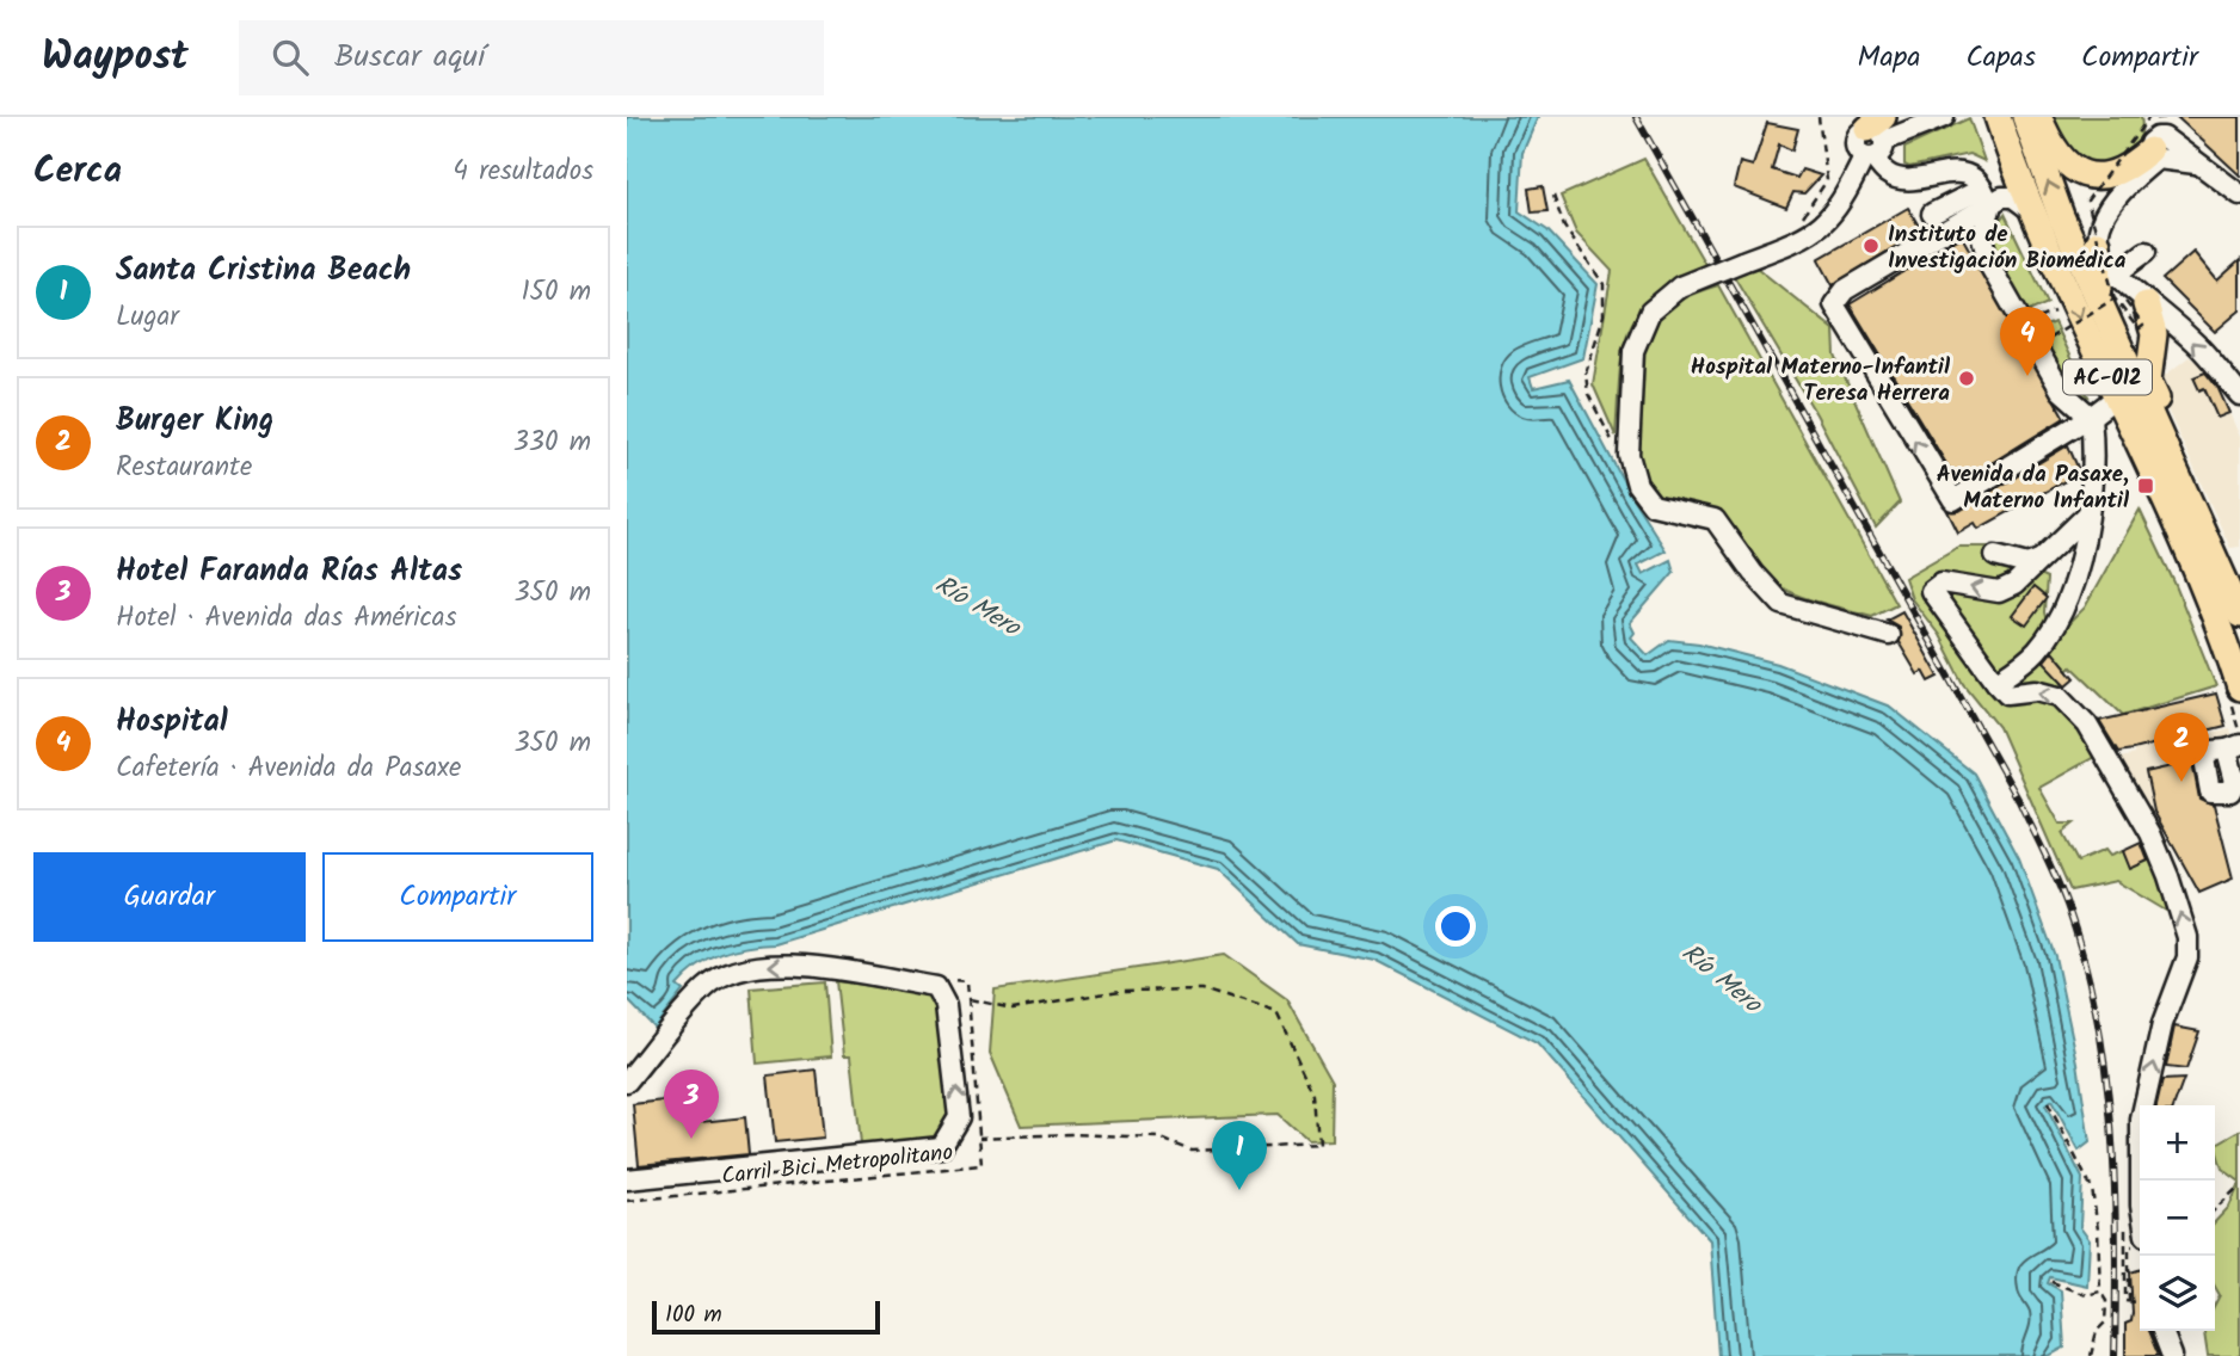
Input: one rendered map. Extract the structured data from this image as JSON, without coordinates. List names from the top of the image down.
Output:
{
  "streets": {
    "main road": ["AC-012"],
    "path": ["Carril Bici Metropolitano"]
  },
  "water": ["Río Mero"],
  "places": {
    "other": ["Instituto de Investigación Biomédica", "Hospital Materno-Infantil Teresa Herrera"],
    "transit": ["Avenida da Pasaxe, Materno Infantil"]
  },
  "scale_bar": "100 m",
  "page": {
    "header": "Waypost",
    "search": "Buscar aquí",
    "nav": ["Mapa", "Capas", "Compartir"],
    "heading": ["Cerca", "4 resultados"],
    "list": [
      {
        "mark": "1",
        "name": "Santa Cristina Beach",
        "note": "Lugar",
        "value": "150 m"
      },
      {
        "mark": "2",
        "name": "Burger King",
        "note": "Restaurante",
        "value": "330 m"
      },
      {
        "mark": "3",
        "name": "Hotel Faranda Rías Altas",
        "note": "Hotel · Avenida das Américas",
        "value": "350 m"
      },
      {
        "mark": "4",
        "name": "Hospital",
        "note": "Cafetería · Avenida da Pasaxe",
        "value": "350 m"
      }
    ],
    "pins": [
      "4",
      "2",
      "3",
      "1"
    ],
    "buttons": ["Guardar", "Compartir"],
    "map_buttons": ["+", "−"],
    "scale": "100 m"
  }
}
